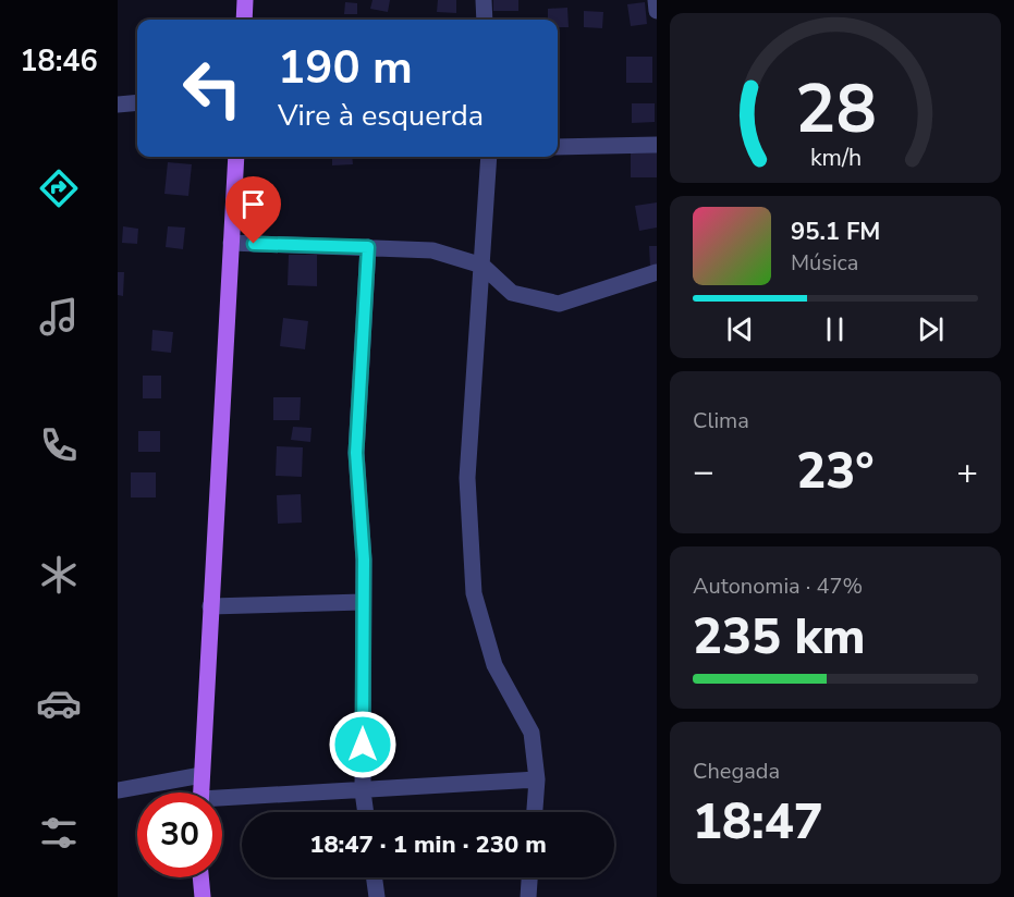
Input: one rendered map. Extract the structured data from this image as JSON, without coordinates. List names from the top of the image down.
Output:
{
  "page": {
    "tabs": "18:46",
    "turn": ["190 m", "Vire à esquerda"],
    "song": ["95.1 FM", "Música"],
    "tile": [
      "Clima",
      ["Autonomia · 47%", "235 km"],
      ["Chegada", "18:47"]
    ],
    "heat": ["−", "23°", "+"],
    "limit": "30",
    "trip": "18:47 · 1 min · 230 m",
    "gauge": ["28", "km/h"]
  }
}
